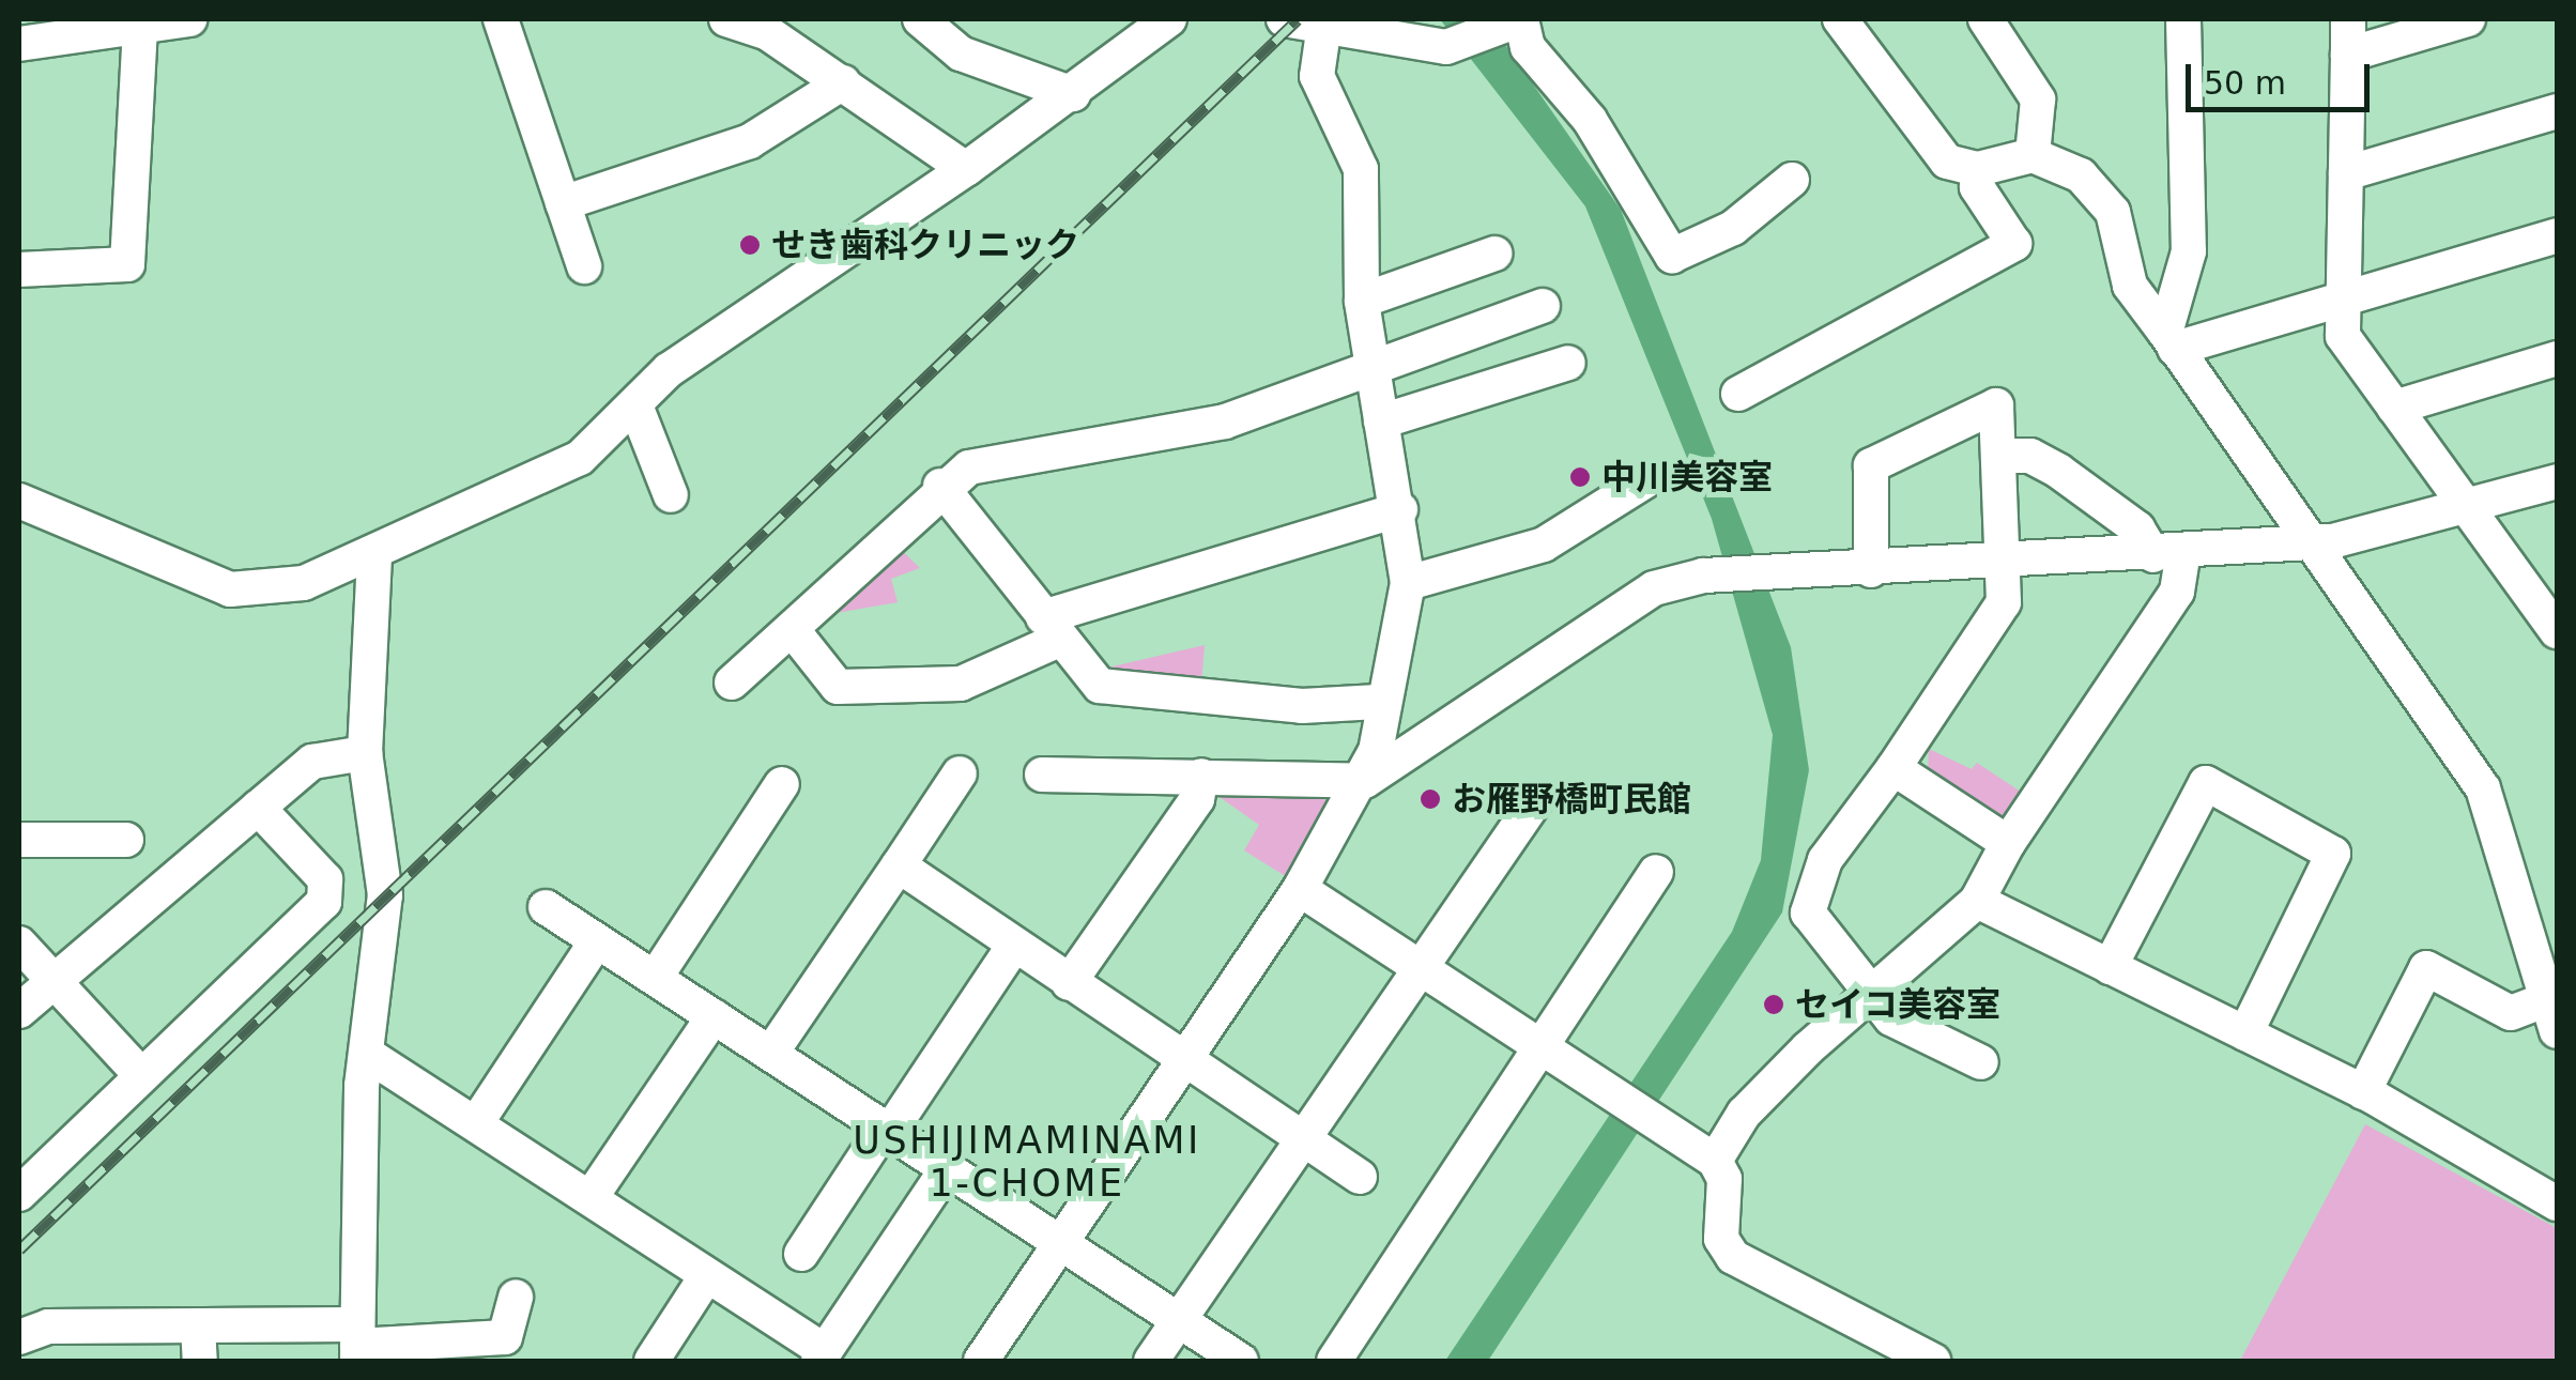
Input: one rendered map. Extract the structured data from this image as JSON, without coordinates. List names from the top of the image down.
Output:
{
  "districts": ["USHIJIMAMINAMI 1-CHOME"],
  "places": [
    "せき歯科クリニック",
    "中川美容室",
    "お雁野橋町民館",
    "セイコ美容室"
  ],
  "scale_bar": "50 m"
}
